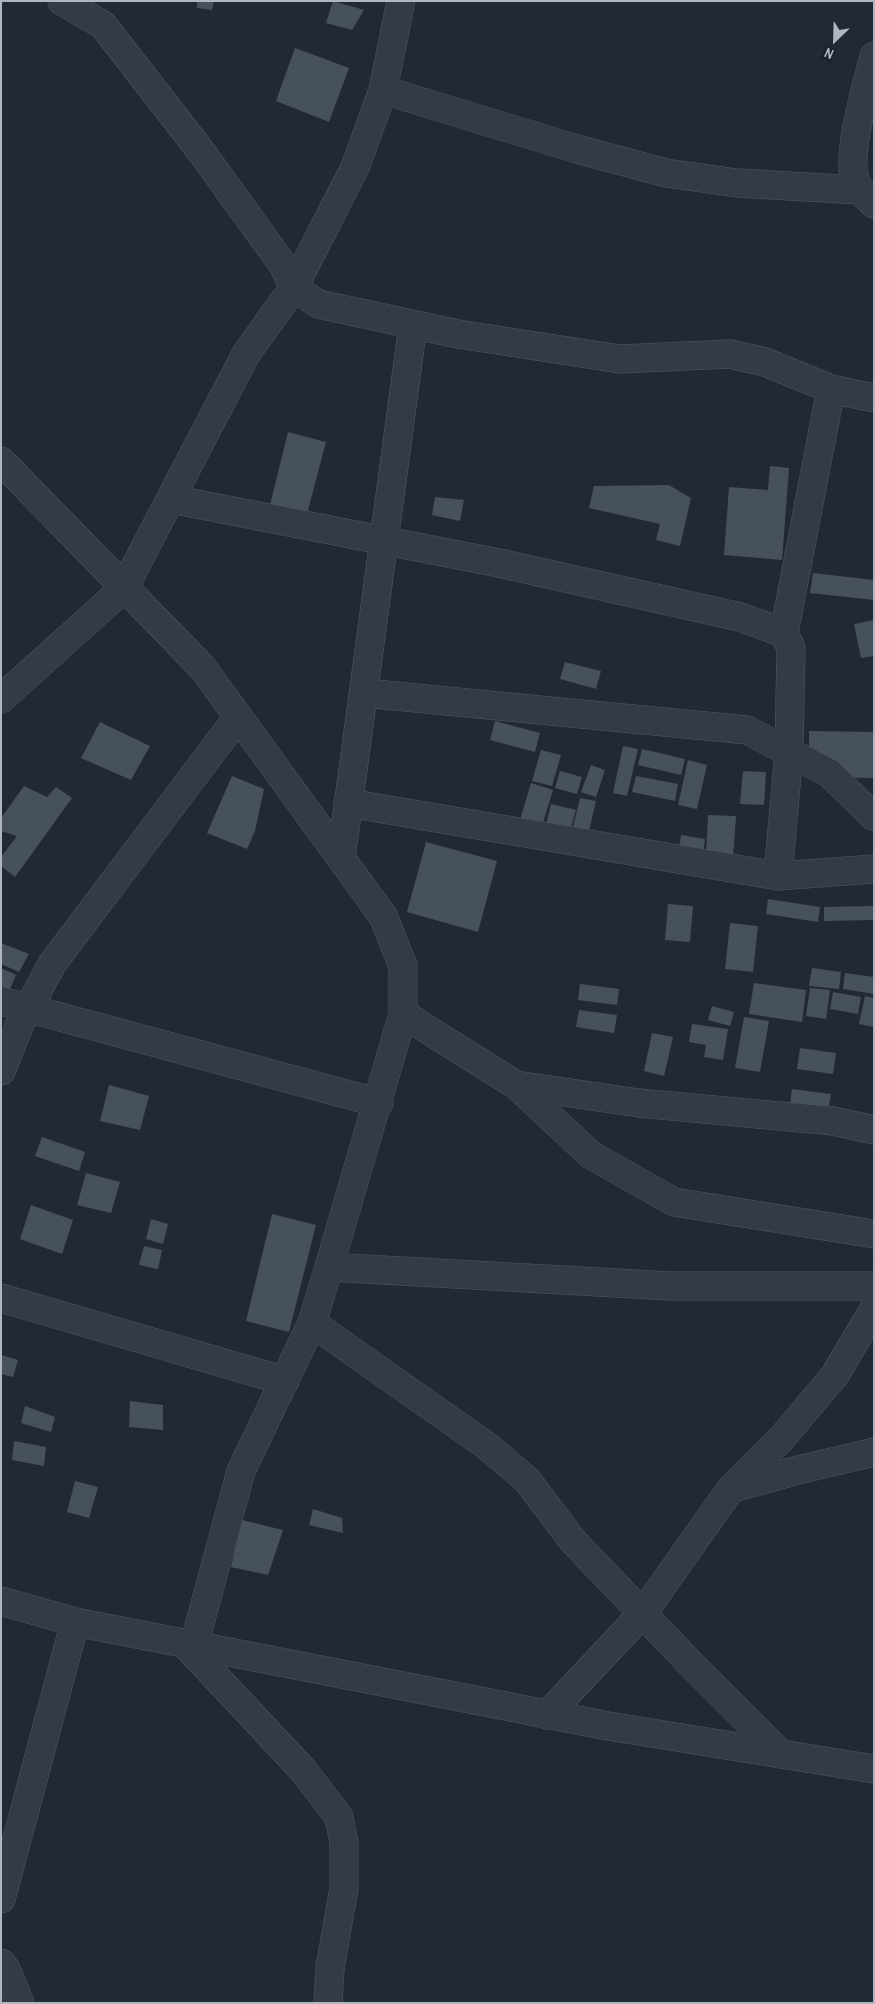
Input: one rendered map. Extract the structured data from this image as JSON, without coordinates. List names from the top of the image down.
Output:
{
  "north": "bottom left"
}
